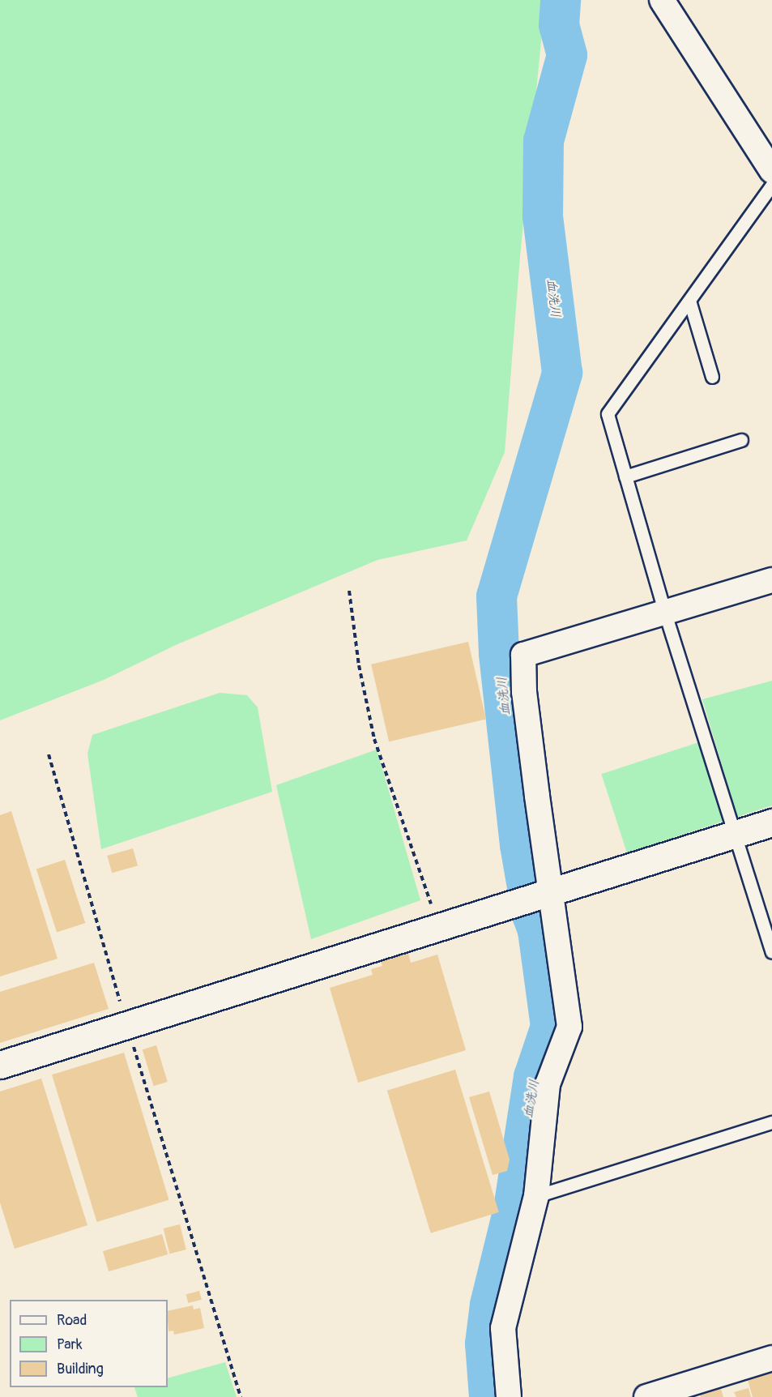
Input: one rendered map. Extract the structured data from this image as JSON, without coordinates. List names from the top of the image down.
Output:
{
  "water": ["血洗川"],
  "legend": ["Road", "Park", "Building"]
}
